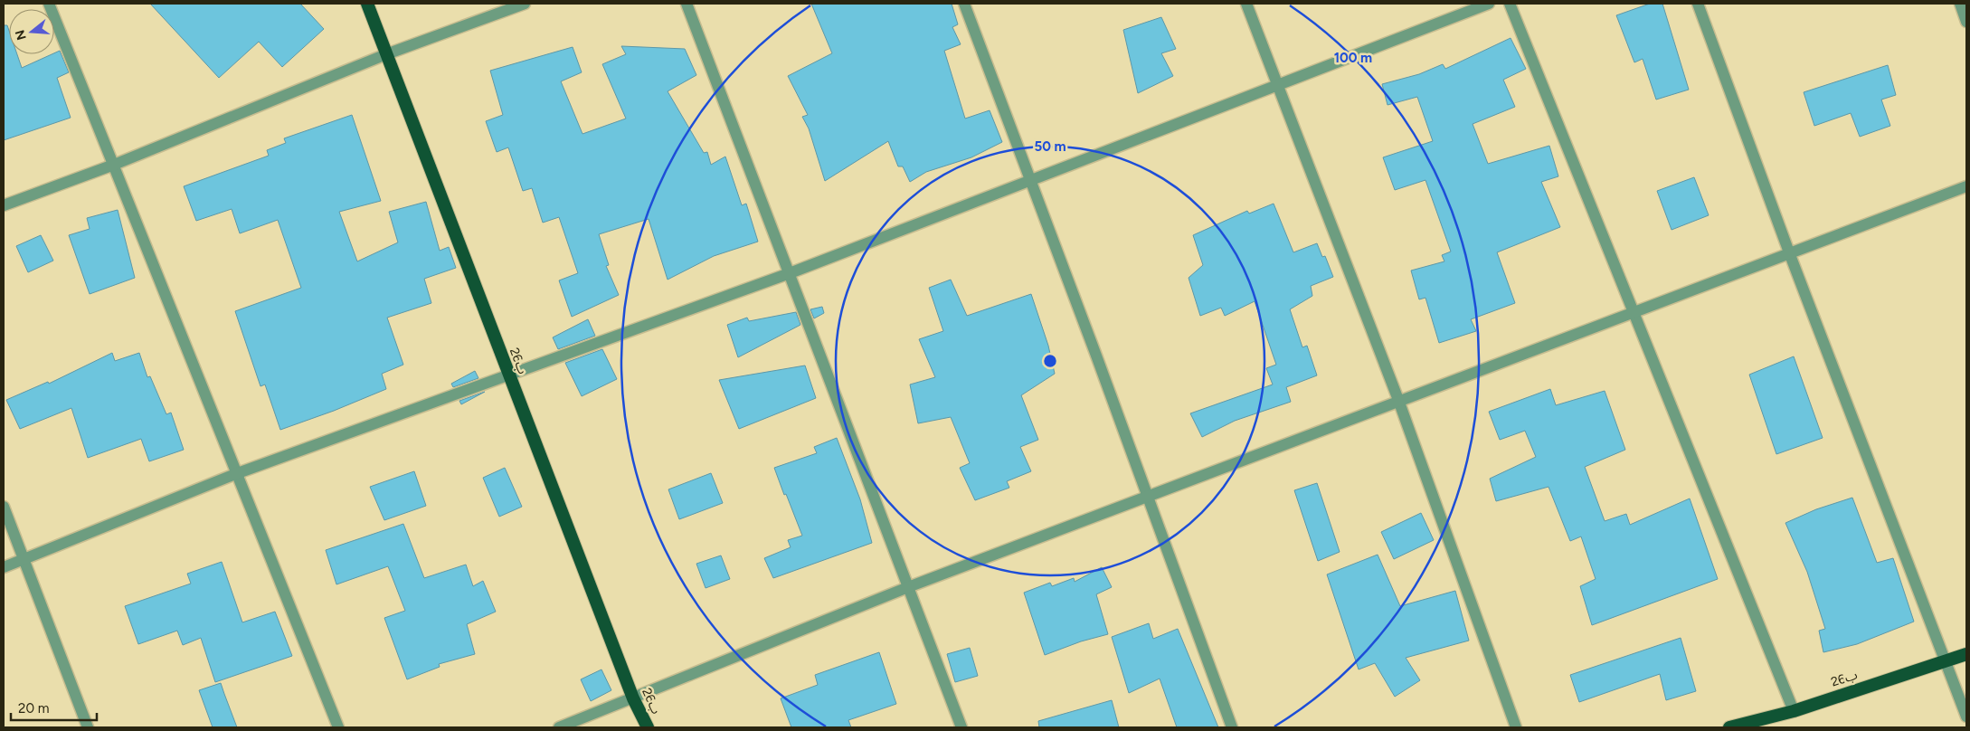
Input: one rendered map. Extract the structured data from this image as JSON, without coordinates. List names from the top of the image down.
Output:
{
  "streets": {
    "highway": ["26ب"]
  },
  "scale_bar": "20 m",
  "north": "left",
  "rings": ["100 m", "50 m"]
}
